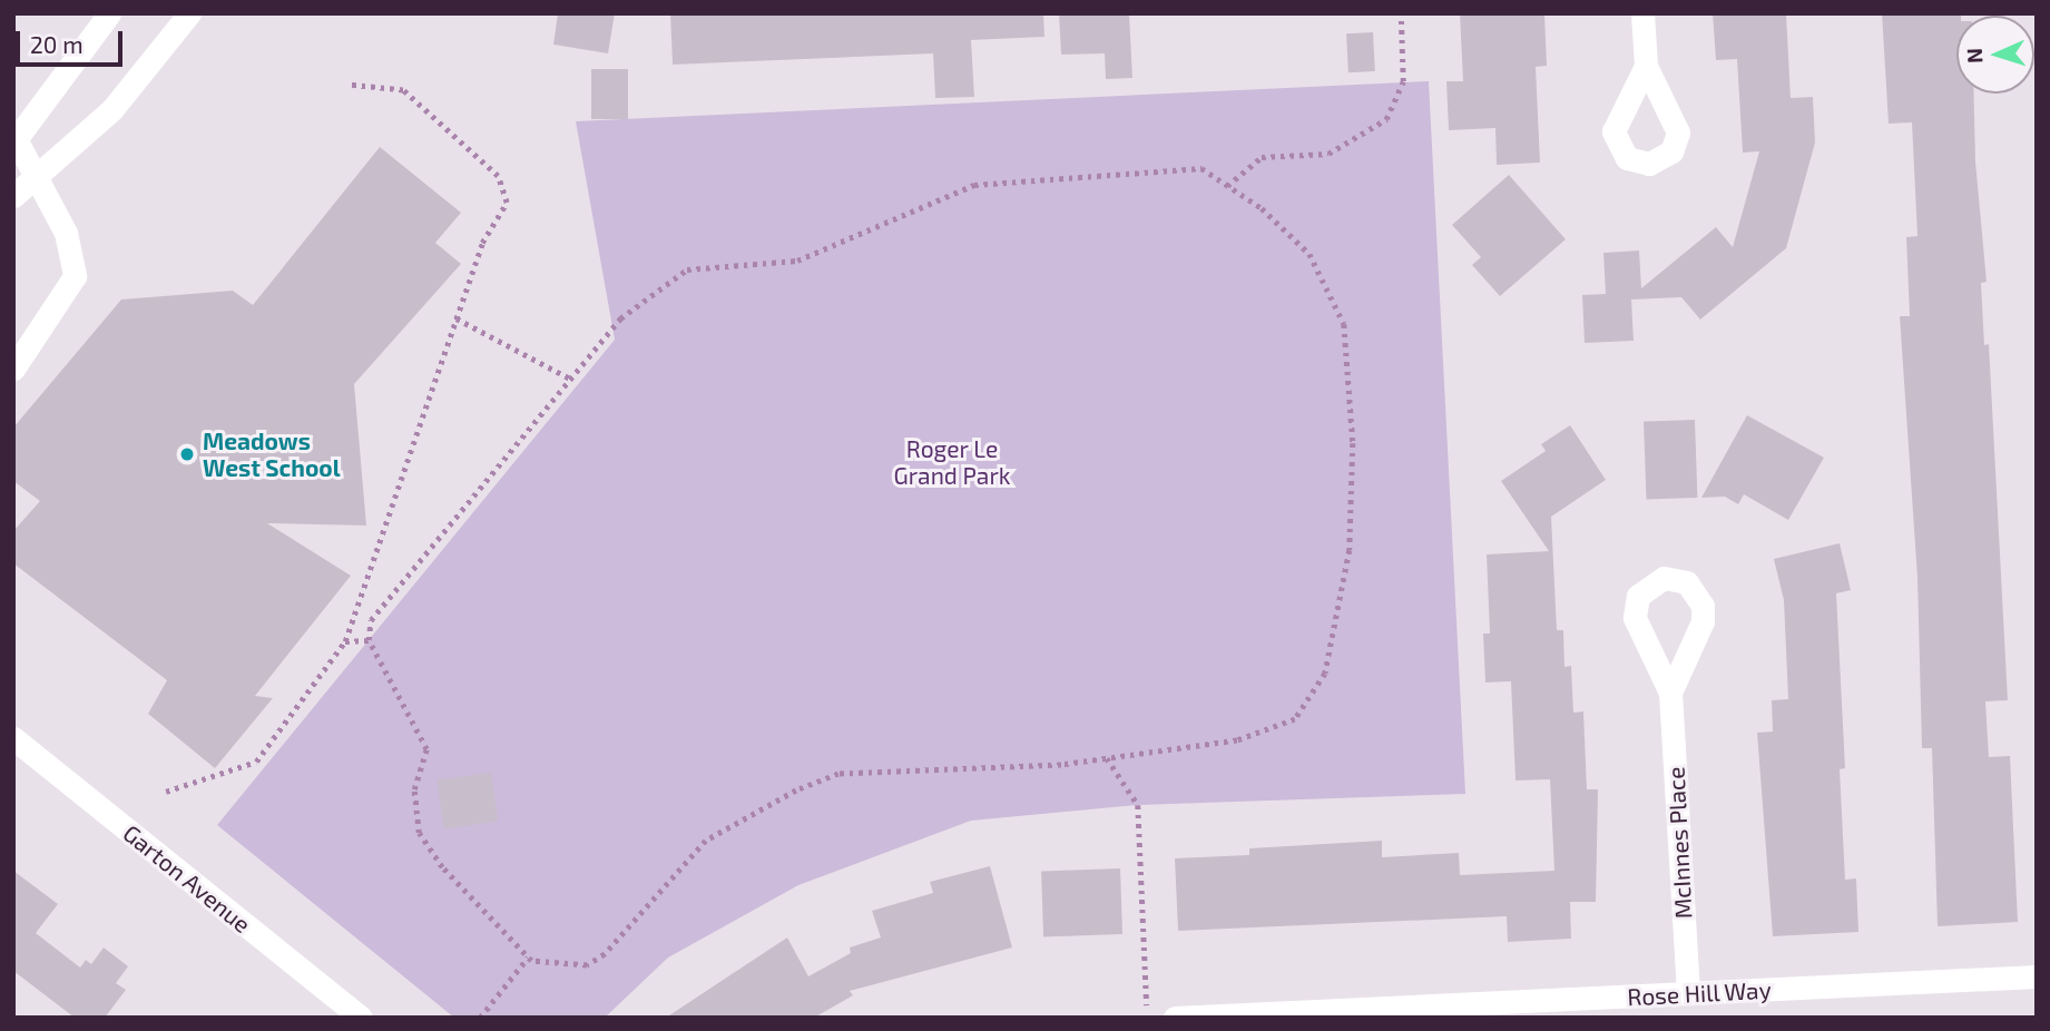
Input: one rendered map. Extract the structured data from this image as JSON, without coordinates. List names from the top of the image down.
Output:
{
  "streets": {
    "street": ["McInnes Place", "Garton Avenue", "Rose Hill Way"]
  },
  "crossings": [
    ["McInnes Place", "Rose Hill Way"]
  ],
  "parks": ["Roger Le Grand Park"],
  "places": ["Meadows West School"],
  "scale_bar": "20 m",
  "north": "left"
}
